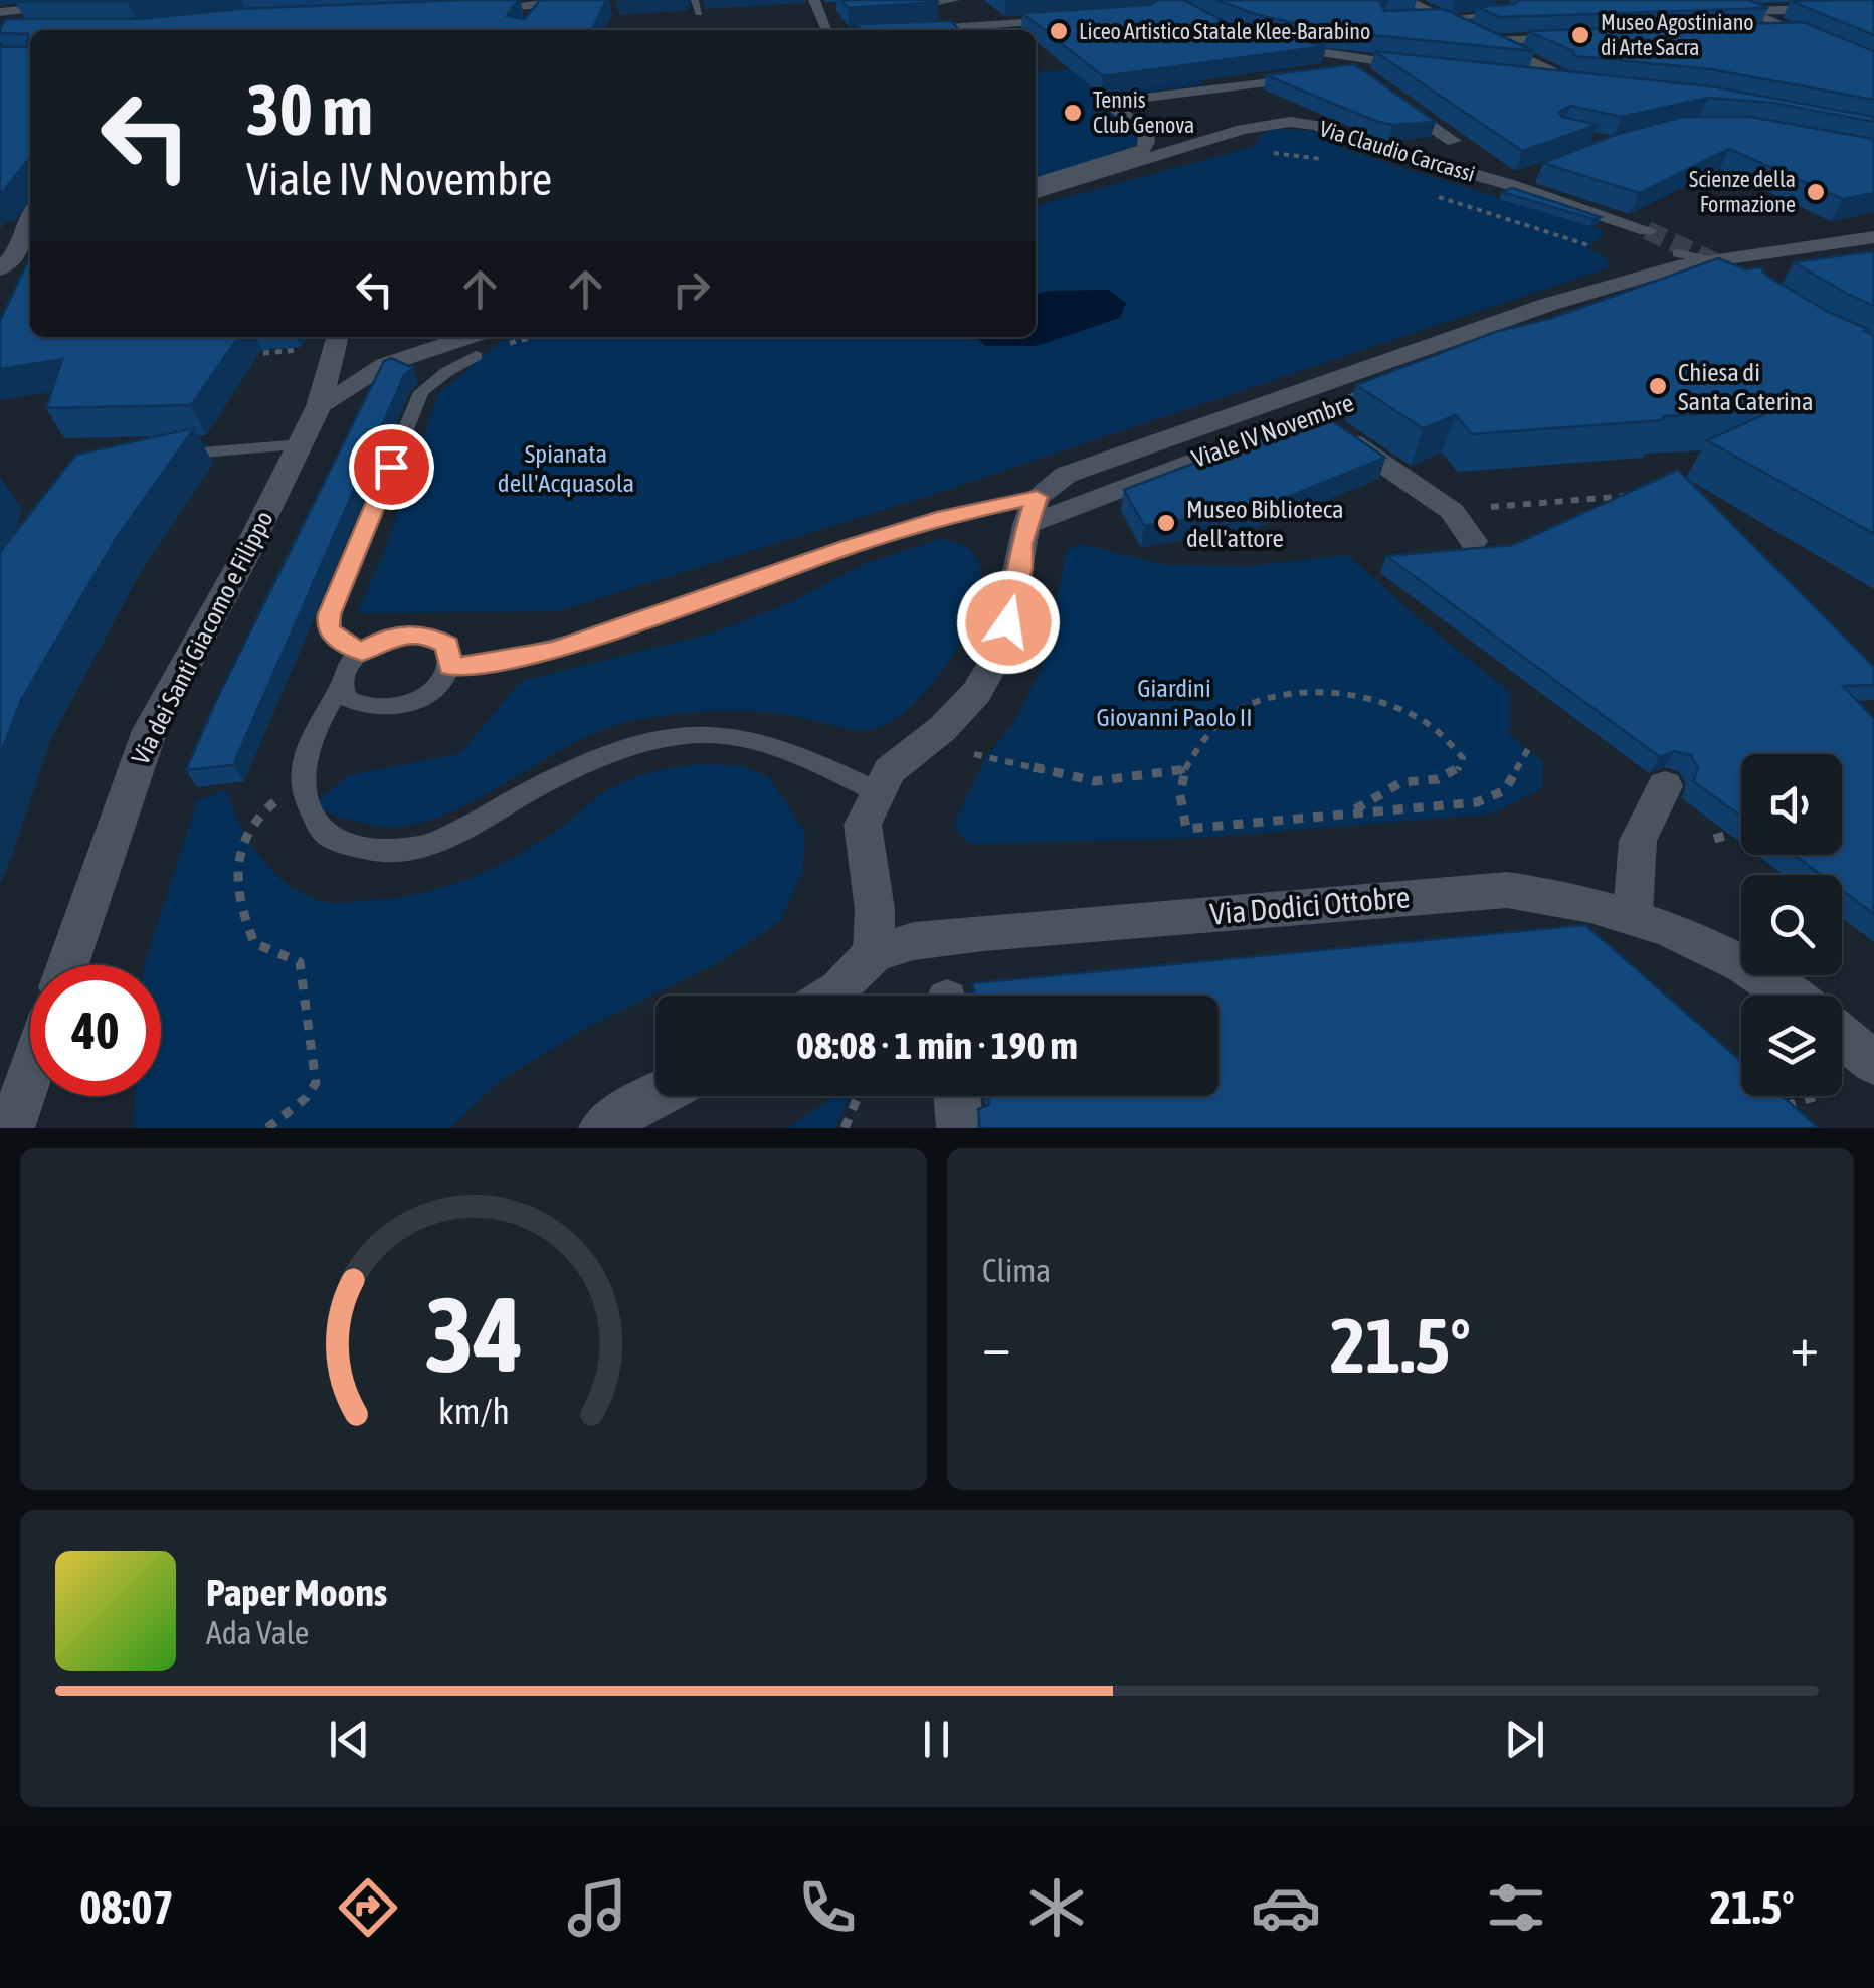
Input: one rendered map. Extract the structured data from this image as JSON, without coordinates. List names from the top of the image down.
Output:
{
  "streets": {
    "street": [
      "Via Claudio Carcassi",
      "Viale IV Novembre",
      "Via dei Santi Giacomo e Filippo",
      "Via Dodici Ottobre"
    ]
  },
  "parks": ["Spianata dell'Acquasola", "Giardini Giovanni Paolo II"],
  "places": [
    "Liceo Artistico Statale Klee-Barabino",
    "Museo Agostiniano di Arte Sacra",
    "Tennis Club Genova",
    "Scienze della Formazione",
    "Chiesa di Santa Caterina",
    "Museo Biblioteca dell'attore"
  ],
  "page": {
    "turn": ["30 m", "Viale IV Novembre"],
    "limit": "40",
    "trip": "08:08 · 1 min · 190 m",
    "tile": "Clima",
    "heat": ["−", "21.5°", "+"],
    "song": ["Paper Moons", "Ada Vale"],
    "tabs": ["08:07", "21.5°"],
    "gauge": ["34", "km/h"]
  }
}
